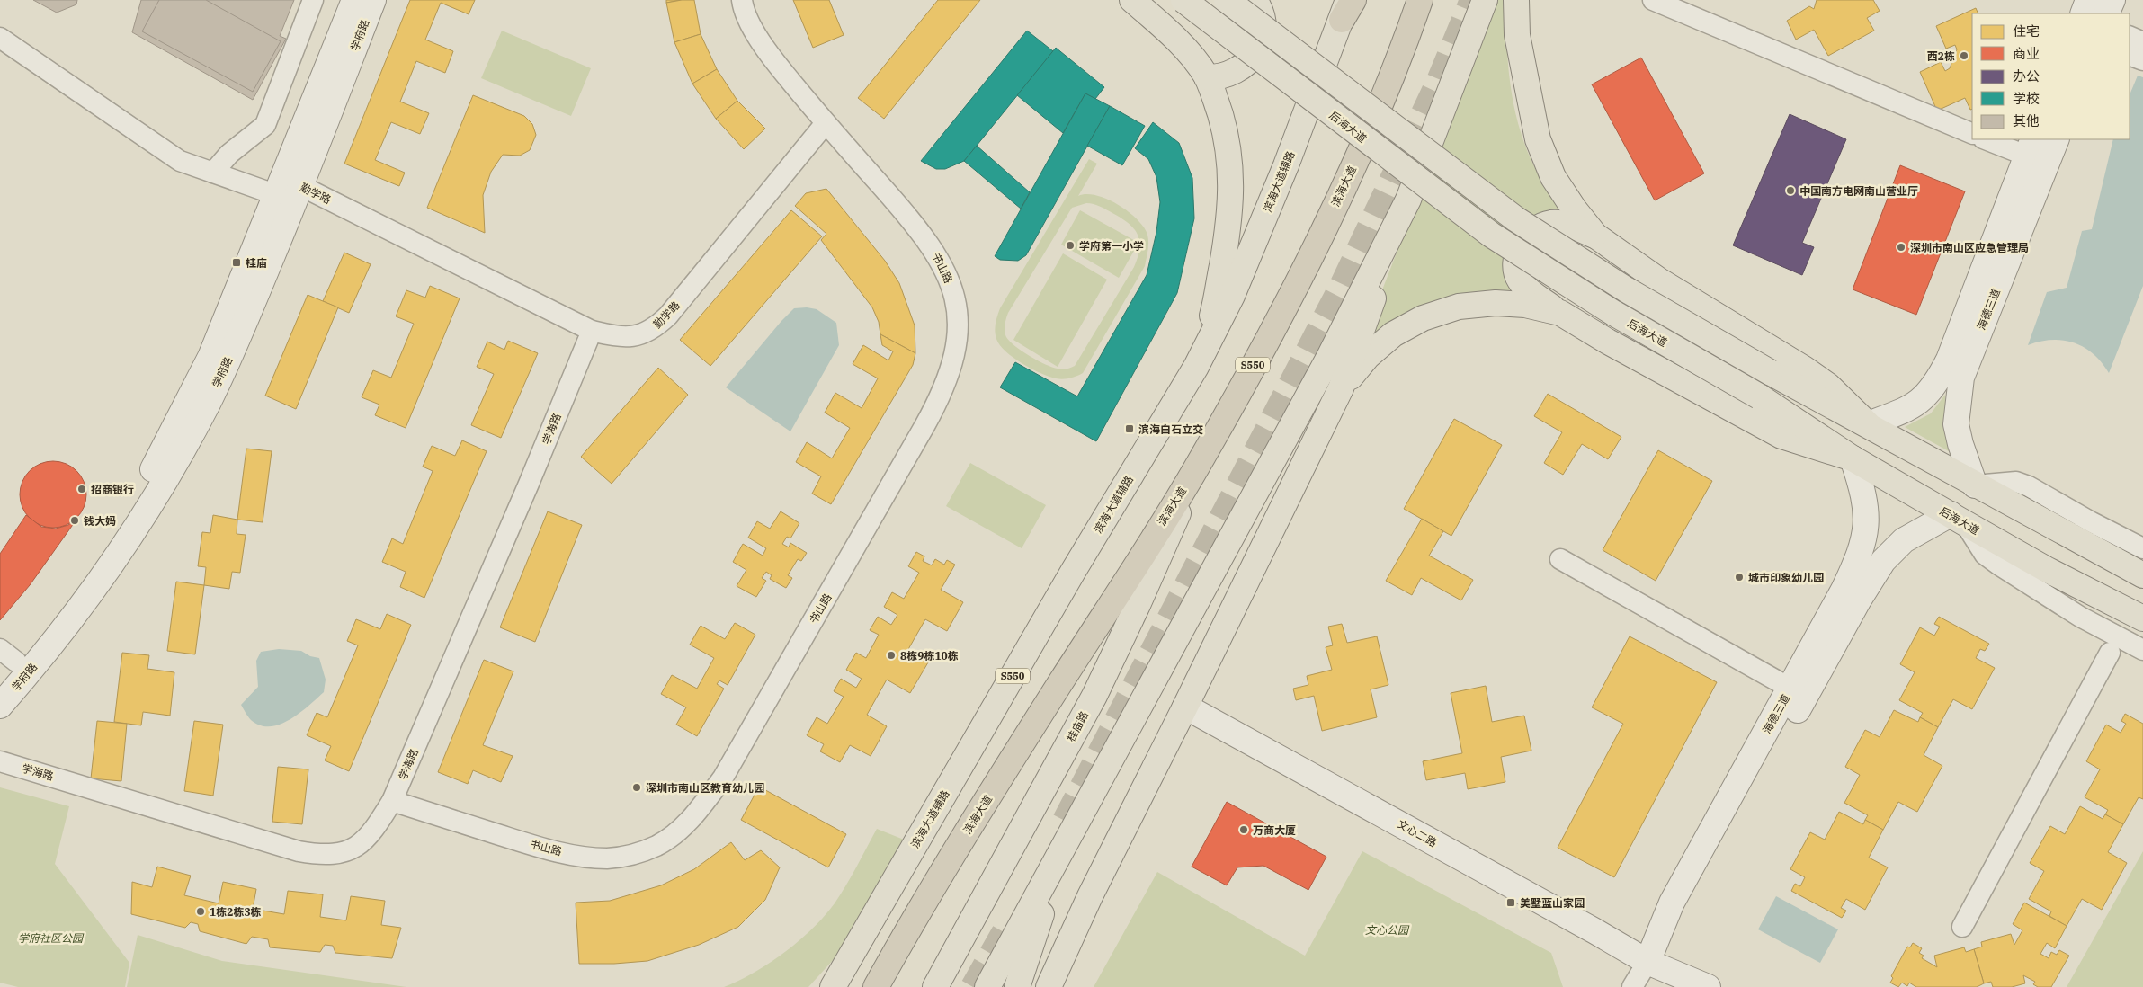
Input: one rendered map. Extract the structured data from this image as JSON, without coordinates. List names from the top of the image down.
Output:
{
  "streets": {
    "highway": ["滨海大道", "S550"],
    "main road": [
      "学府路",
      "后海大道",
      "滨海大道辅路",
      "海德三道",
      "桂庙路",
      "文心二路"
    ],
    "street": ["勤学路", "书山路", "学海路"]
  },
  "crossings": [
    ["学府路", "勤学路"],
    ["后海大道", "海德三道"],
    ["滨海大道", "桂庙路"],
    ["勤学路", "书山路"],
    ["勤学路", "学海路"],
    ["书山路", "学海路"],
    ["海德三道", "文心二路"]
  ],
  "parks": ["文心公园", "学府社区公园"],
  "places": {
    "other": [
      "西2栋",
      "中国南方电网南山营业厅",
      "学府第一小学",
      "深圳市南山区应急管理局",
      "招商银行",
      "钱大妈",
      "城市印象幼儿园",
      "8栋9栋10栋",
      "深圳市南山区教育幼儿园",
      "万商大厦",
      "1栋2栋3栋"
    ],
    "transit": ["桂庙", "滨海白石立交", "美墅蓝山家园"]
  },
  "legend": [
    "住宅",
    "商业",
    "办公",
    "学校",
    "其他"
  ]
}
